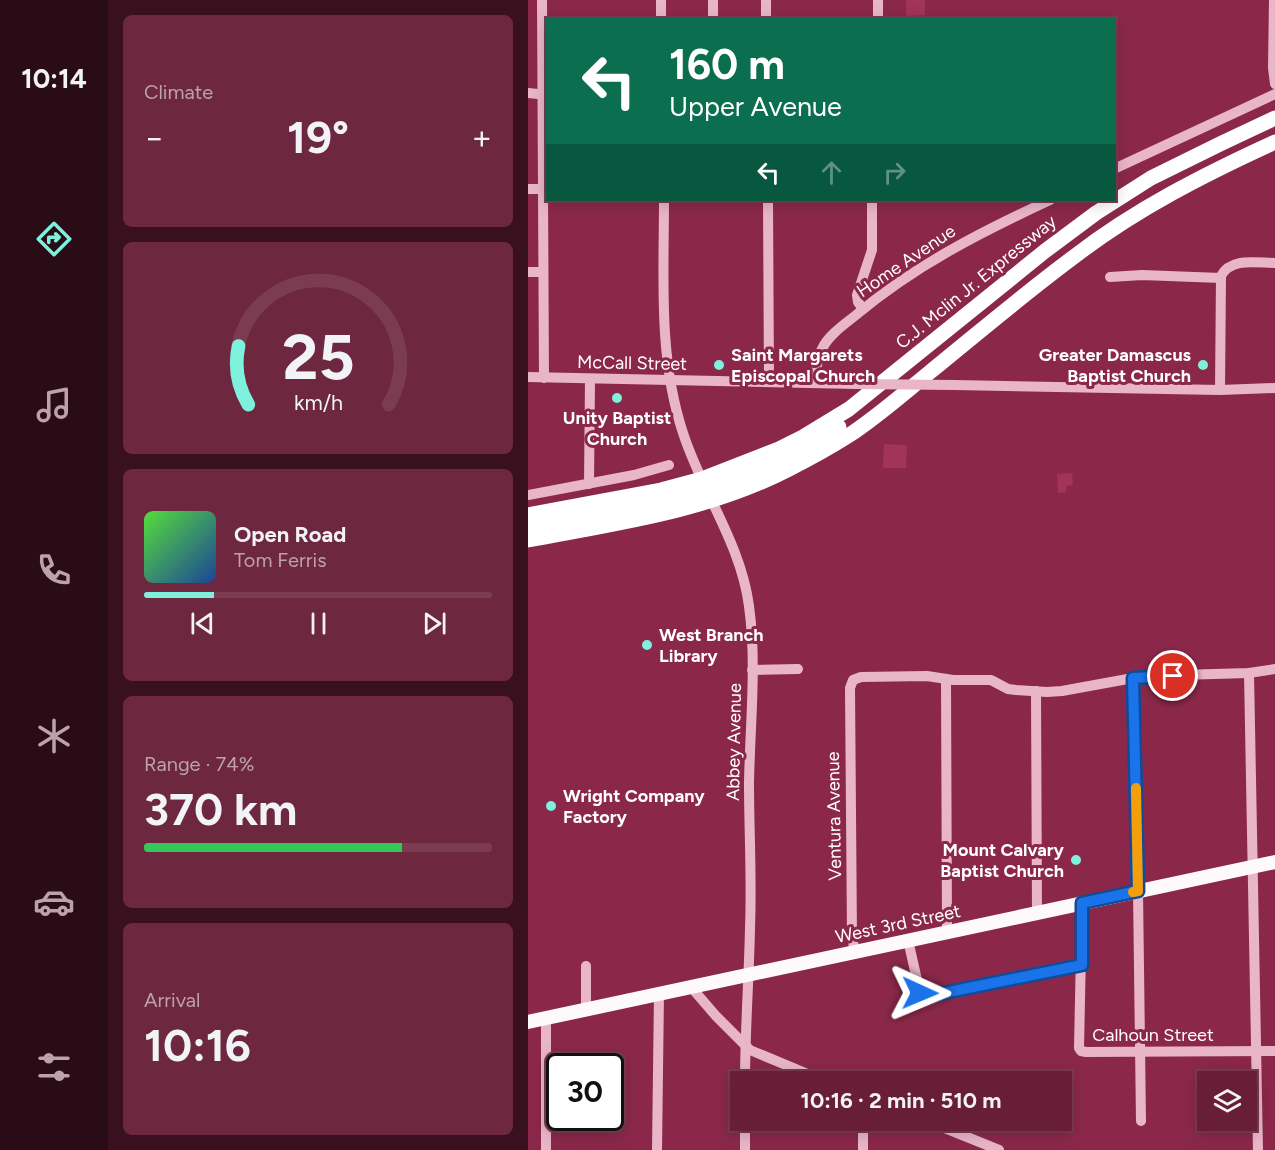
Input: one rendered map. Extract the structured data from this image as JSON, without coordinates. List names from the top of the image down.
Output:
{
  "streets": {
    "highway": ["C.J. Mclin Jr. Expressway"],
    "main road": ["West 3rd Street"],
    "street": [
      "Home Avenue",
      "McCall Street",
      "Abbey Avenue",
      "Ventura Avenue",
      "Calhoun Street"
    ]
  },
  "crossings": [
    ["Home Avenue", "McCall Street"],
    ["C.J. Mclin Jr. Expressway", "Abbey Avenue"],
    ["McCall Street", "Abbey Avenue"],
    ["Abbey Avenue", "West 3rd Street"],
    ["Ventura Avenue", "West 3rd Street"]
  ],
  "places": [
    "Saint Margarets Episcopal Church",
    "Greater Damascus Baptist Church",
    "Unity Baptist Church",
    "West Branch Library",
    "Wright Company Factory",
    "Mount Calvary Baptist Church"
  ],
  "page": {
    "tabs": "10:14",
    "tile": [
      "Climate",
      ["Range · 74%", "370 km"],
      ["Arrival", "10:16"]
    ],
    "turn": ["160 m", "Upper Avenue"],
    "heat": ["−", "19°", "+"],
    "song": ["Open Road", "Tom Ferris"],
    "limit": "30",
    "trip": "10:16 · 2 min · 510 m",
    "gauge": ["25", "km/h"]
  }
}
